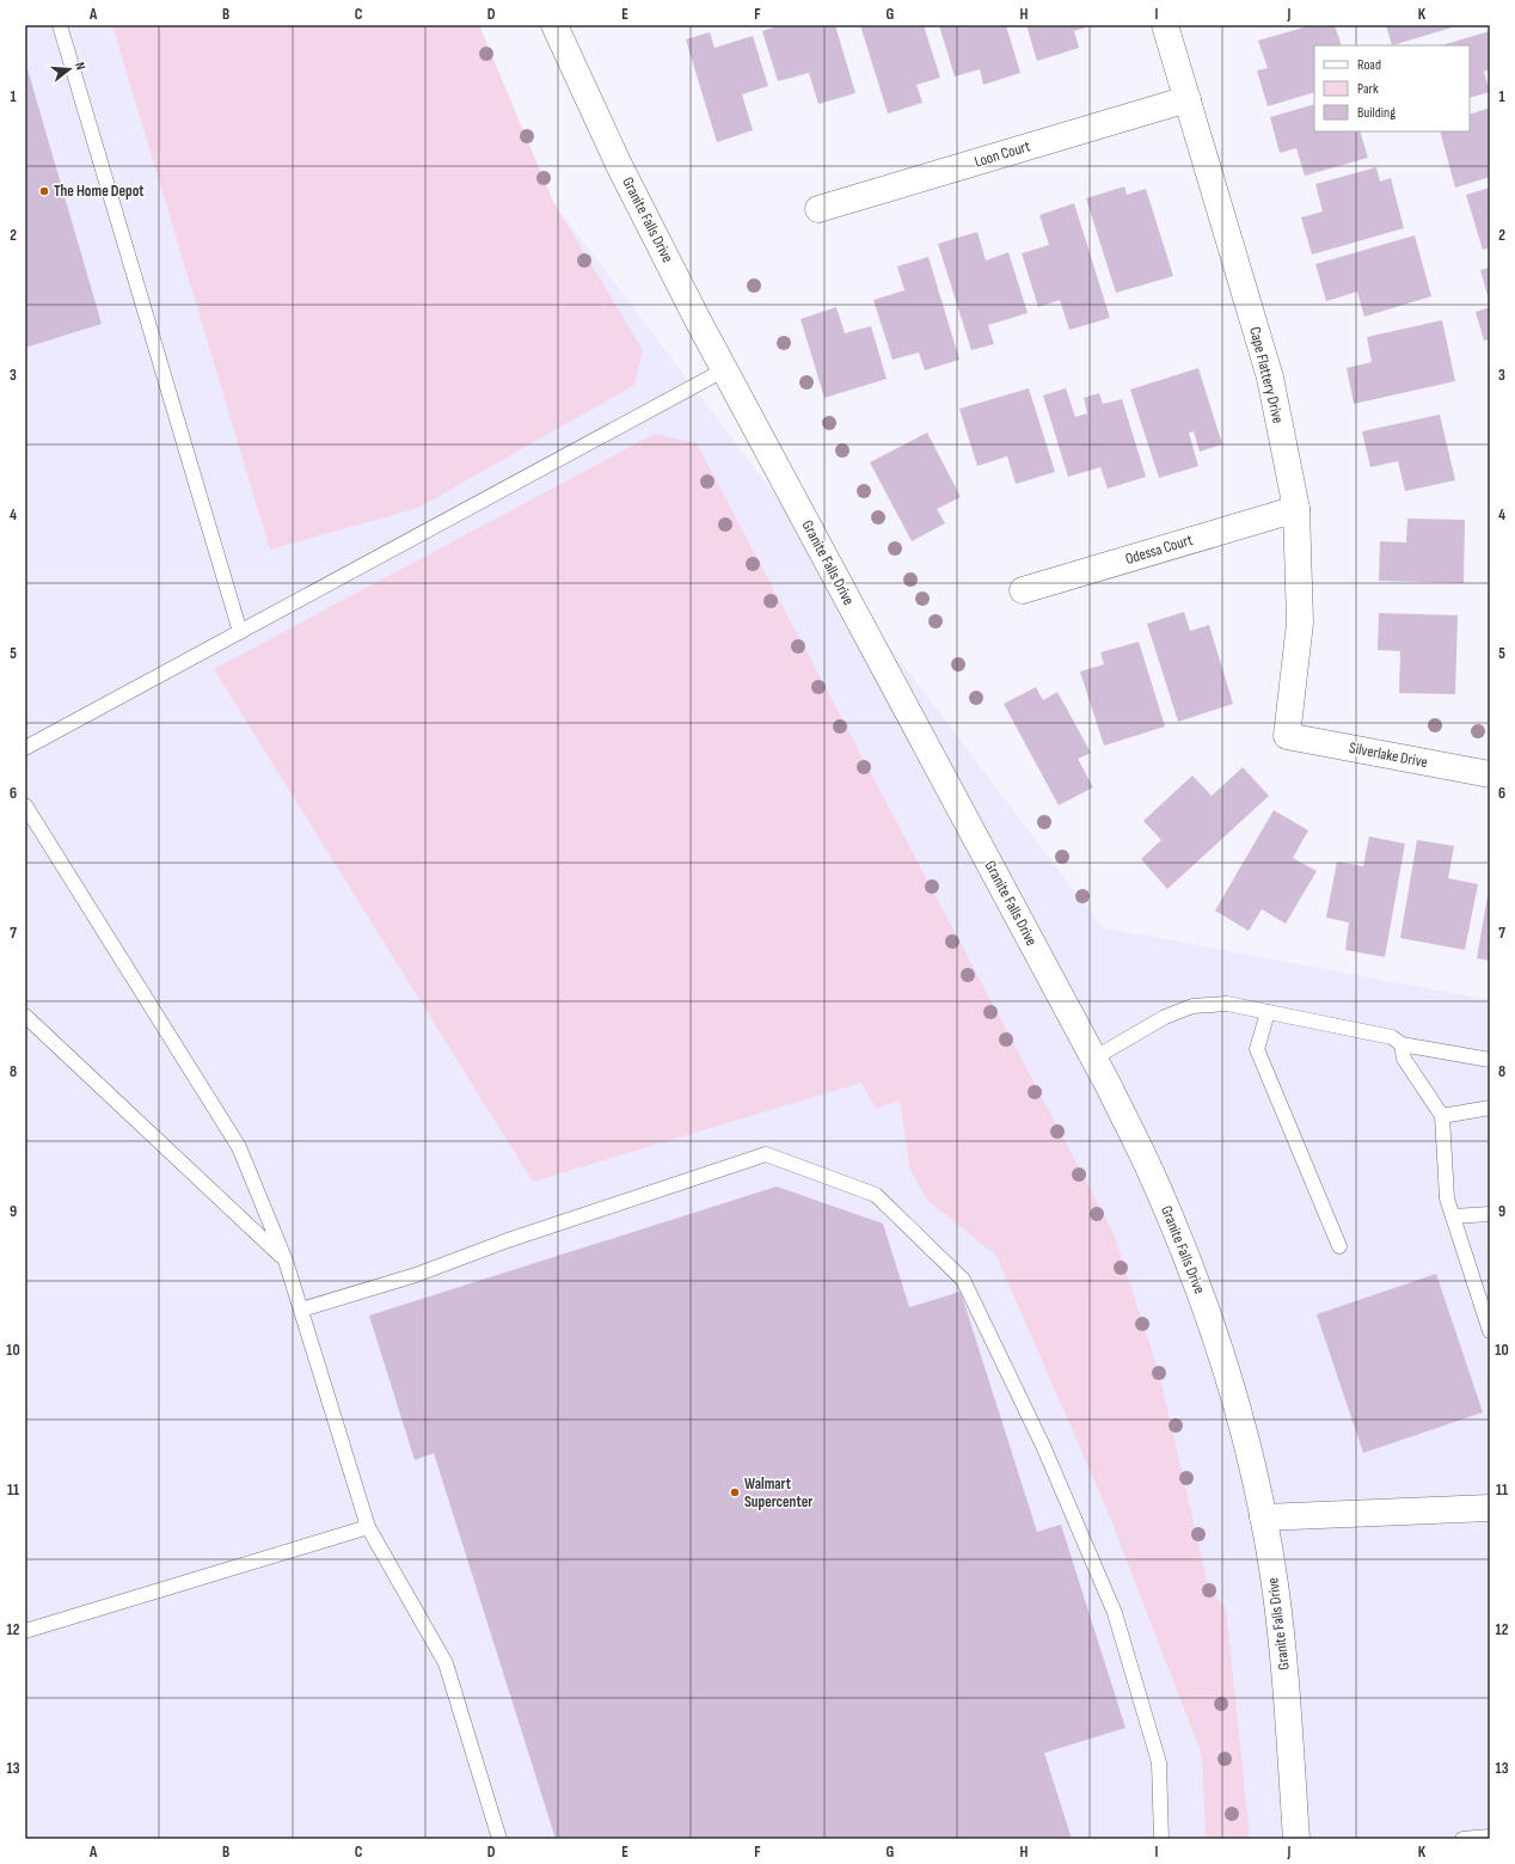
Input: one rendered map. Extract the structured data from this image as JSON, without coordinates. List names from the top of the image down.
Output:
{
  "streets": {
    "street": [
      "Loon Court",
      "Granite Falls Drive",
      "Cape Flattery Drive",
      "Odessa Court",
      "Silverlake Drive"
    ]
  },
  "crossings": [
    ["Loon Court", "Cape Flattery Drive"],
    ["Cape Flattery Drive", "Odessa Court"],
    ["Cape Flattery Drive", "Silverlake Drive"]
  ],
  "places": ["The Home Depot", "Walmart Supercenter"],
  "legend": ["Road", "Park", "Building"],
  "north": "right",
  "grid": {
    "columns": [
      "A",
      "B",
      "C",
      "D",
      "E",
      "F",
      "G",
      "H",
      "I",
      "J",
      "K"
    ],
    "rows": [
      "1",
      "2",
      "3",
      "4",
      "5",
      "6",
      "7",
      "8",
      "9",
      "10",
      "11",
      "12",
      "13"
    ]
  }
}
